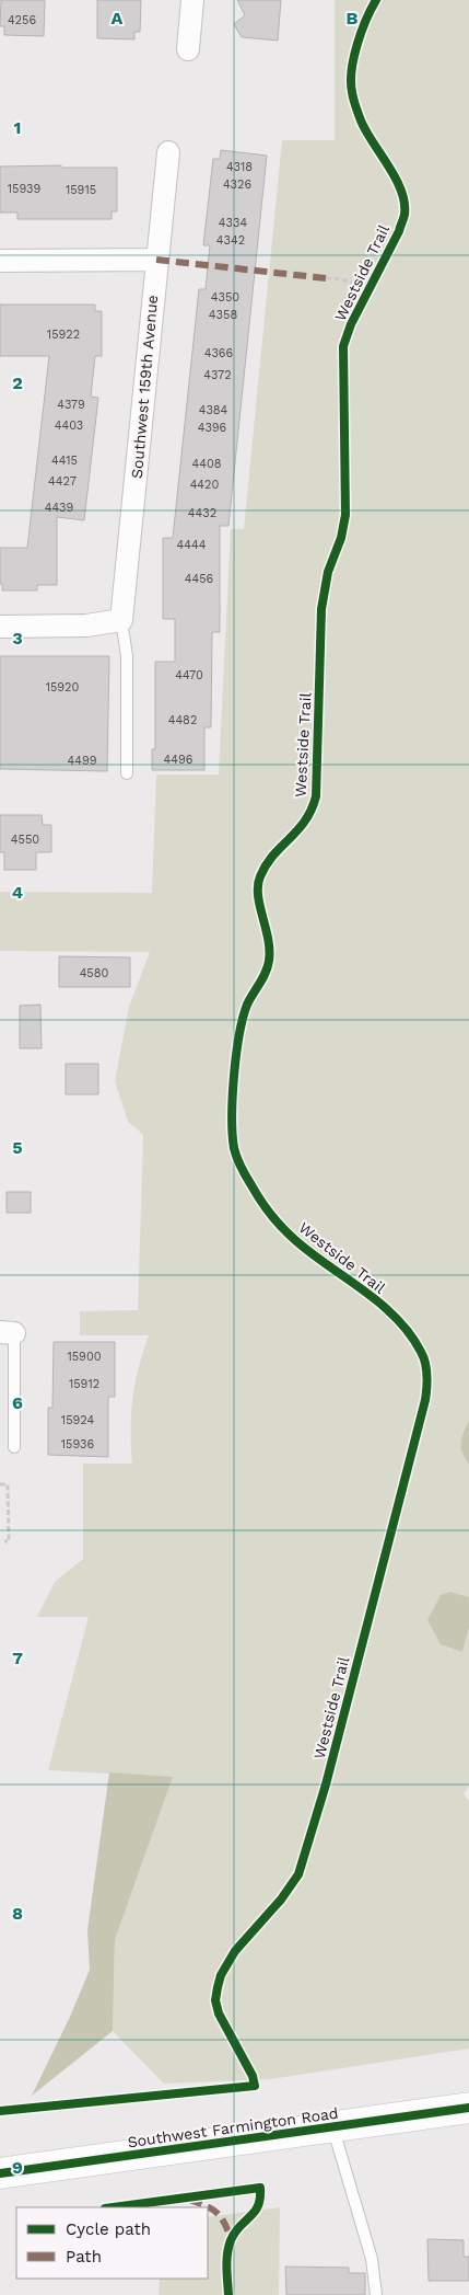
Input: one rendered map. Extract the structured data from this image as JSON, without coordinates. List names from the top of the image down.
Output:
{
  "streets": {
    "main road": ["Southwest Farmington Road"],
    "street": ["Southwest 159th Avenue"],
    "cycle path": ["Westside Trail"]
  },
  "house_numbers": [
    "4256",
    "4318",
    "4326",
    "15939",
    "15915",
    "4334",
    "4342",
    "4350",
    "4358",
    "15922",
    "4366",
    "4372",
    "4379",
    "4384",
    "4403",
    "4396",
    "4415",
    "4408",
    "4427",
    "4420",
    "4439",
    "4432",
    "4444",
    "4456",
    "4470",
    "15920",
    "4482",
    "4496",
    "4499",
    "4550",
    "4580",
    "15900",
    "15912",
    "15924",
    "15936"
  ],
  "legend": ["Cycle path", "Path"],
  "grid": {
    "columns": ["A", "B"],
    "rows": [
      "1",
      "2",
      "3",
      "4",
      "5",
      "6",
      "7",
      "8",
      "9"
    ]
  }
}
